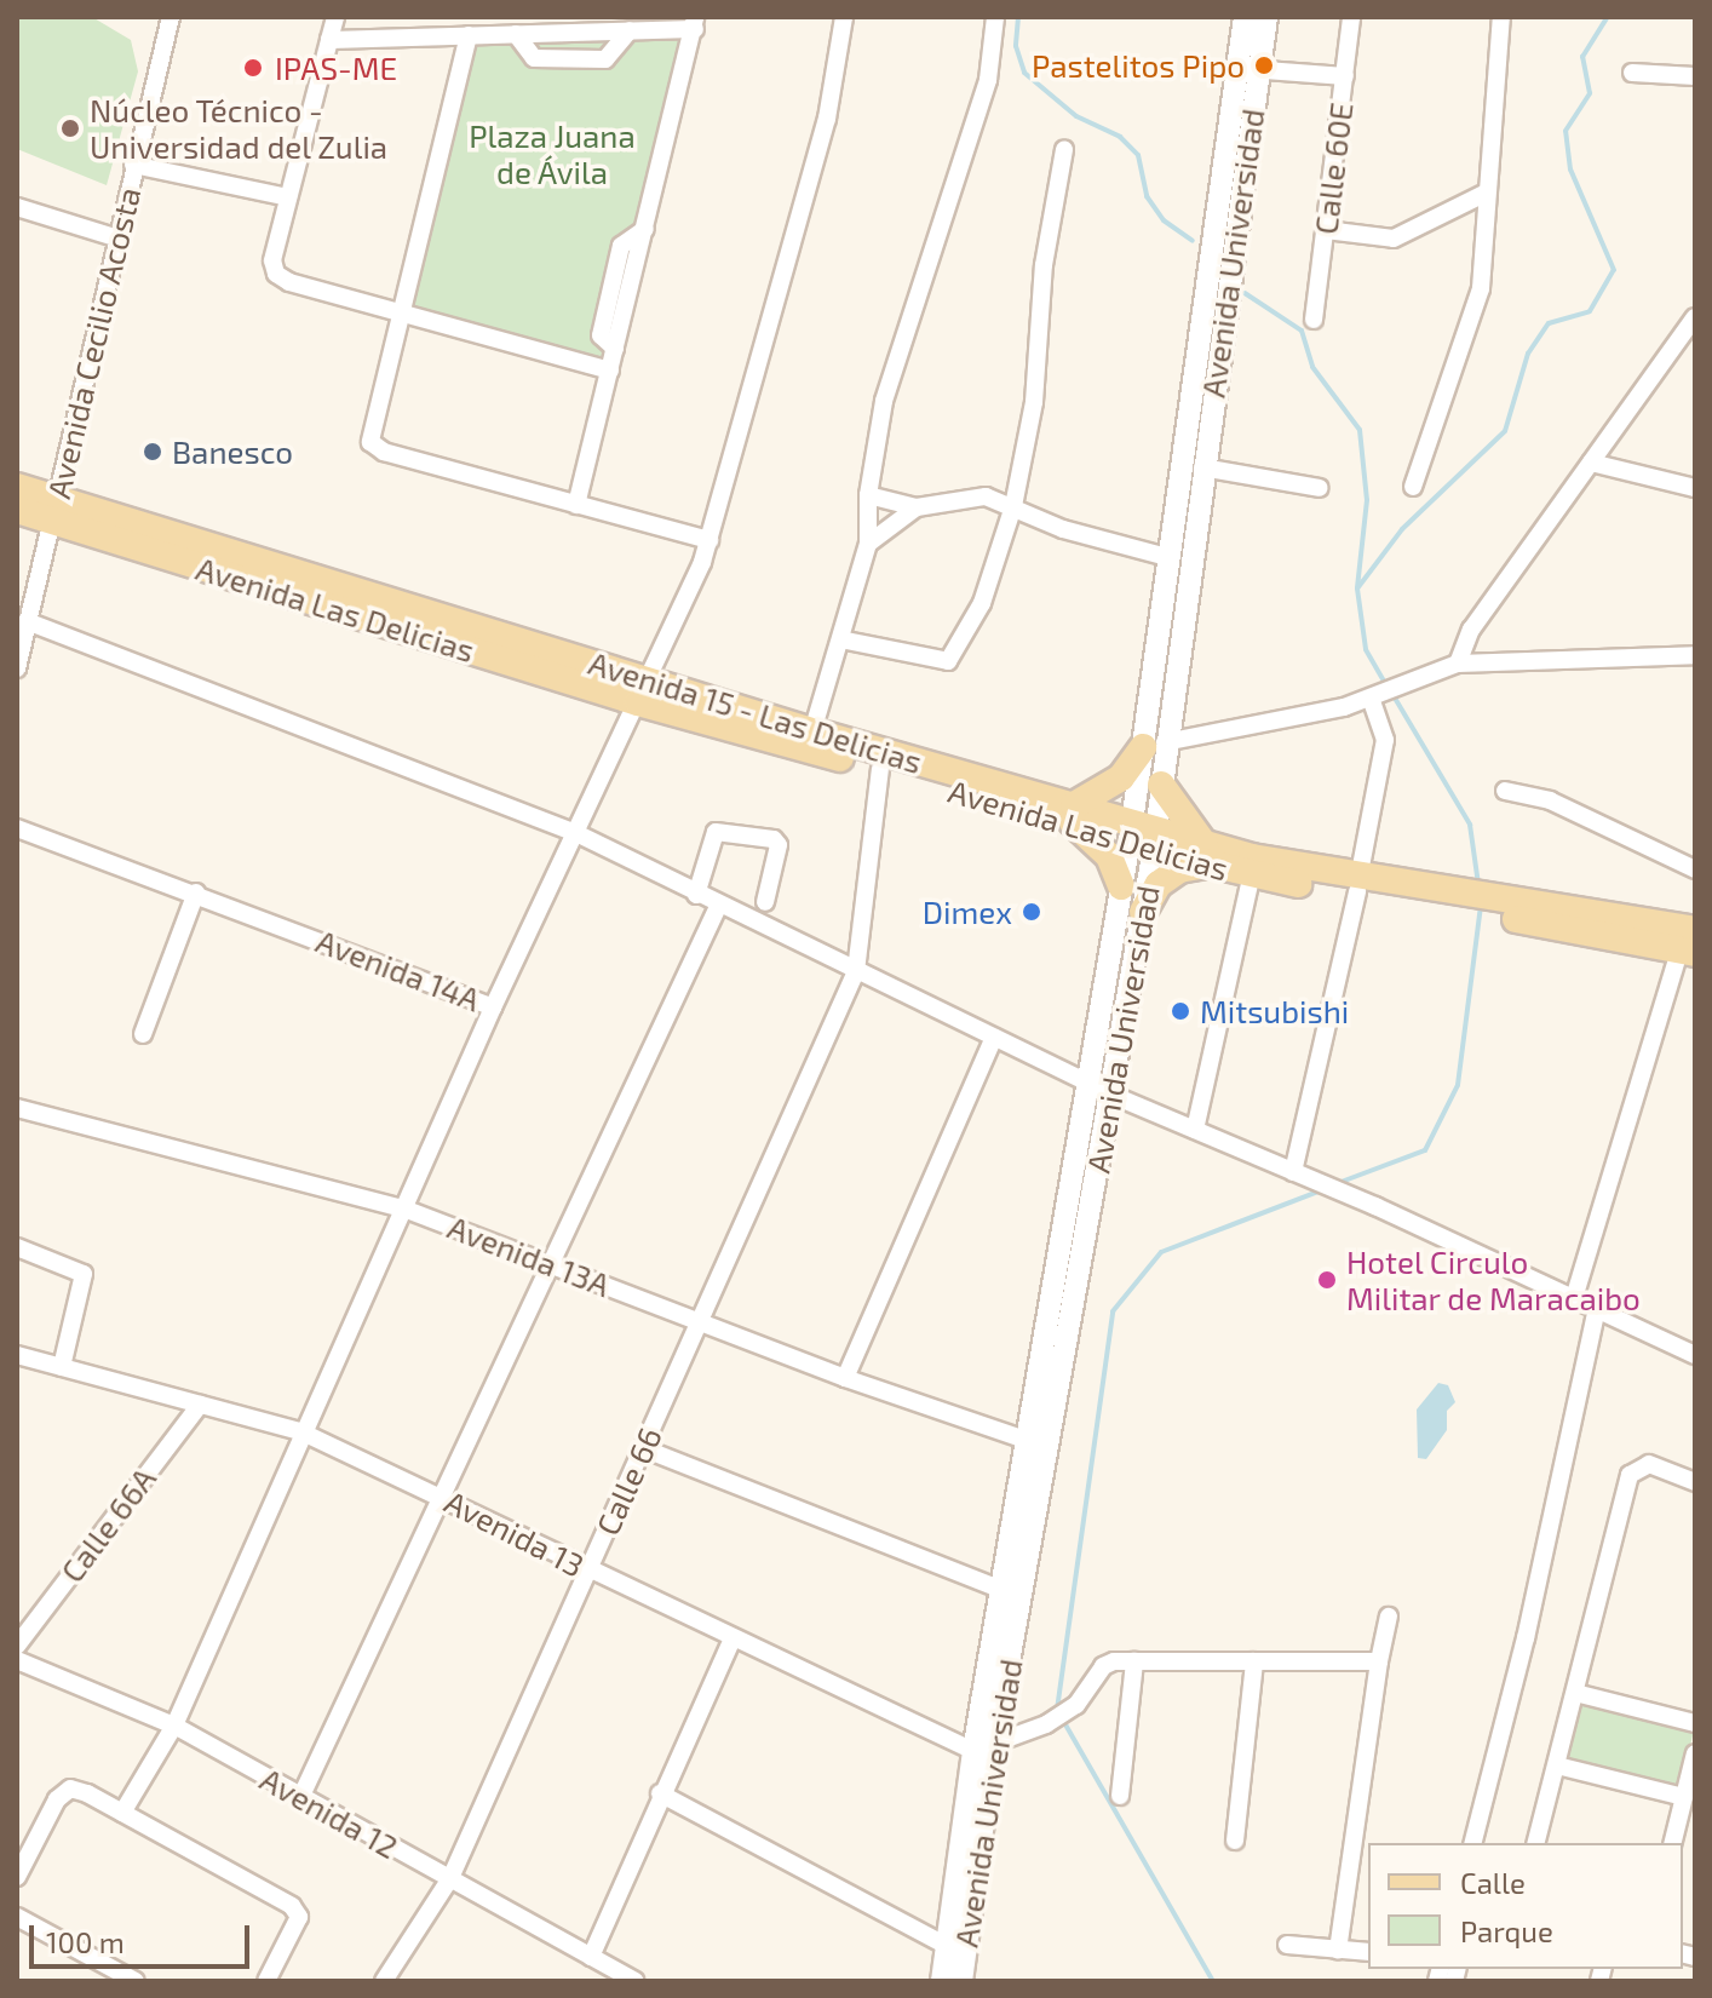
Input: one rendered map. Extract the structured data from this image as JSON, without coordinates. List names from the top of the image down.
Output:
{
  "streets": {
    "main road": ["Avenida Las Delicias", "Avenida 15 - Las Delicias"],
    "street": [
      "Calle 60E",
      "Avenida Universidad",
      "Avenida Cecilio Acosta",
      "Avenida 14A",
      "Avenida 13A",
      "Calle 66",
      "Calle 66A",
      "Avenida 13",
      "Avenida 12"
    ]
  },
  "crossings": [
    ["Avenida Universidad", "Avenida Las Delicias"],
    ["Avenida Universidad", "Avenida 13A"],
    ["Avenida Universidad", "Avenida 13"],
    ["Avenida Cecilio Acosta", "Avenida Las Delicias"],
    ["Avenida Las Delicias", "Avenida 15 - Las Delicias"],
    ["Avenida Las Delicias", "Avenida 14A"],
    ["Avenida Las Delicias", "Calle 66"],
    ["Avenida 15 - Las Delicias", "Avenida 14A"],
    ["Avenida 13A", "Calle 66"],
    ["Calle 66", "Avenida 13"],
    ["Calle 66", "Avenida 12"],
    ["Calle 66A", "Avenida 13"]
  ],
  "parks": ["Plaza Juana de Ávila"],
  "places": [
    "Pastelitos Pipo",
    "IPAS-ME",
    "Núcleo Técnico - Universidad del Zulia",
    "Banesco",
    "Dimex",
    "Mitsubishi",
    "Hotel Circulo Militar de Maracaibo"
  ],
  "legend": ["Calle", "Parque"],
  "scale_bar": "100 m"
}
